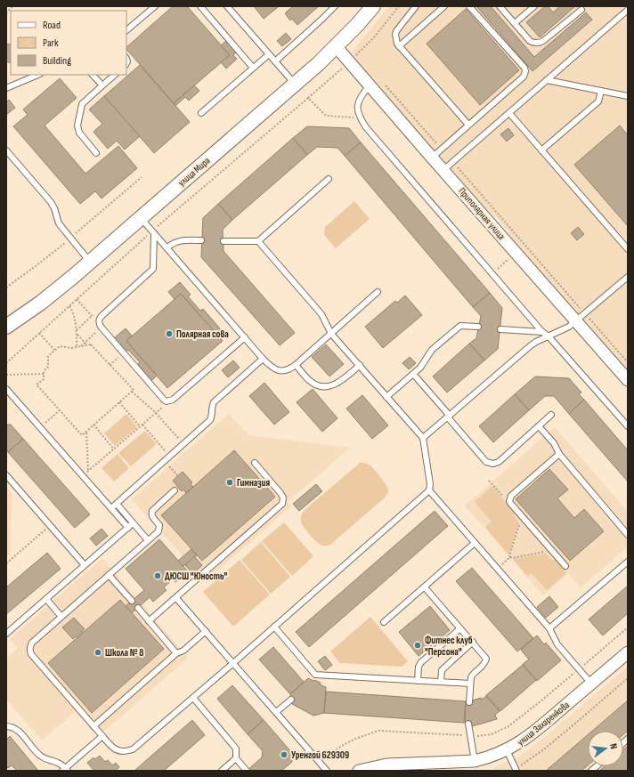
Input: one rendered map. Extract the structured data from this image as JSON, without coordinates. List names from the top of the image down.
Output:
{
  "streets": {
    "street": ["улица Мира", "Приполярная улица", "улица Захаренкова"]
  },
  "crossings": [
    ["улица Мира", "Приполярная улица"]
  ],
  "places": [
    "Полярная сова",
    "Гимназия",
    "ДЮСШ \"Юность\"",
    "Фитнес клуб \"Персона\"",
    "Школа № 8",
    "Уренгой 629309"
  ],
  "legend": ["Road", "Park", "Building"],
  "north": "right"
}
